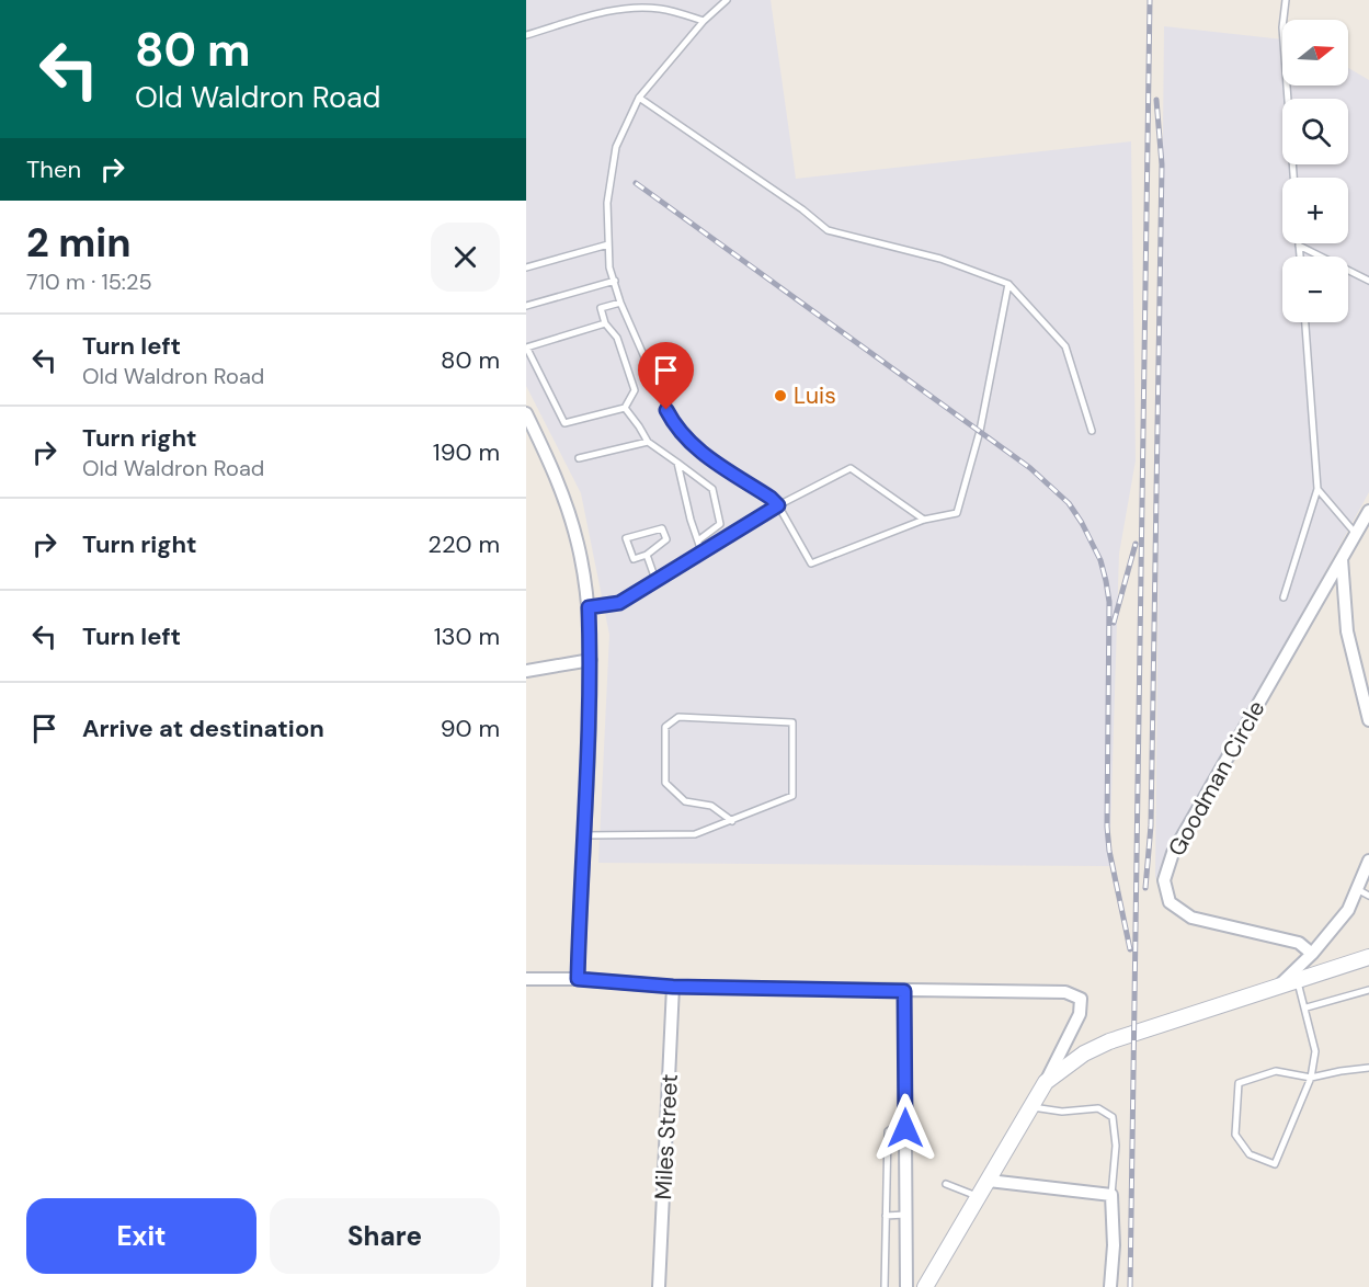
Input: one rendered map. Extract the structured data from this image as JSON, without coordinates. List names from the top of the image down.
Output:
{
  "streets": {
    "street": ["Goodman Circle", "Miles Street"]
  },
  "places": ["Luis"],
  "north": "right",
  "page": {
    "turn": ["80 m", "Old Waldron Road"],
    "map_buttons": ["+", "−"],
    "then": "Then",
    "heading": ["2 min", "710 m · 15:25"],
    "list": [
      {
        "name": "Turn left",
        "note": "Old Waldron Road",
        "value": "80 m"
      },
      {
        "name": "Turn right",
        "note": "Old Waldron Road",
        "value": "190 m"
      },
      {
        "name": "Turn right",
        "value": "220 m"
      },
      {
        "name": "Turn left",
        "value": "130 m"
      },
      {
        "name": "Arrive at destination",
        "value": "90 m"
      }
    ],
    "buttons": ["Exit", "Share"]
  }
}
